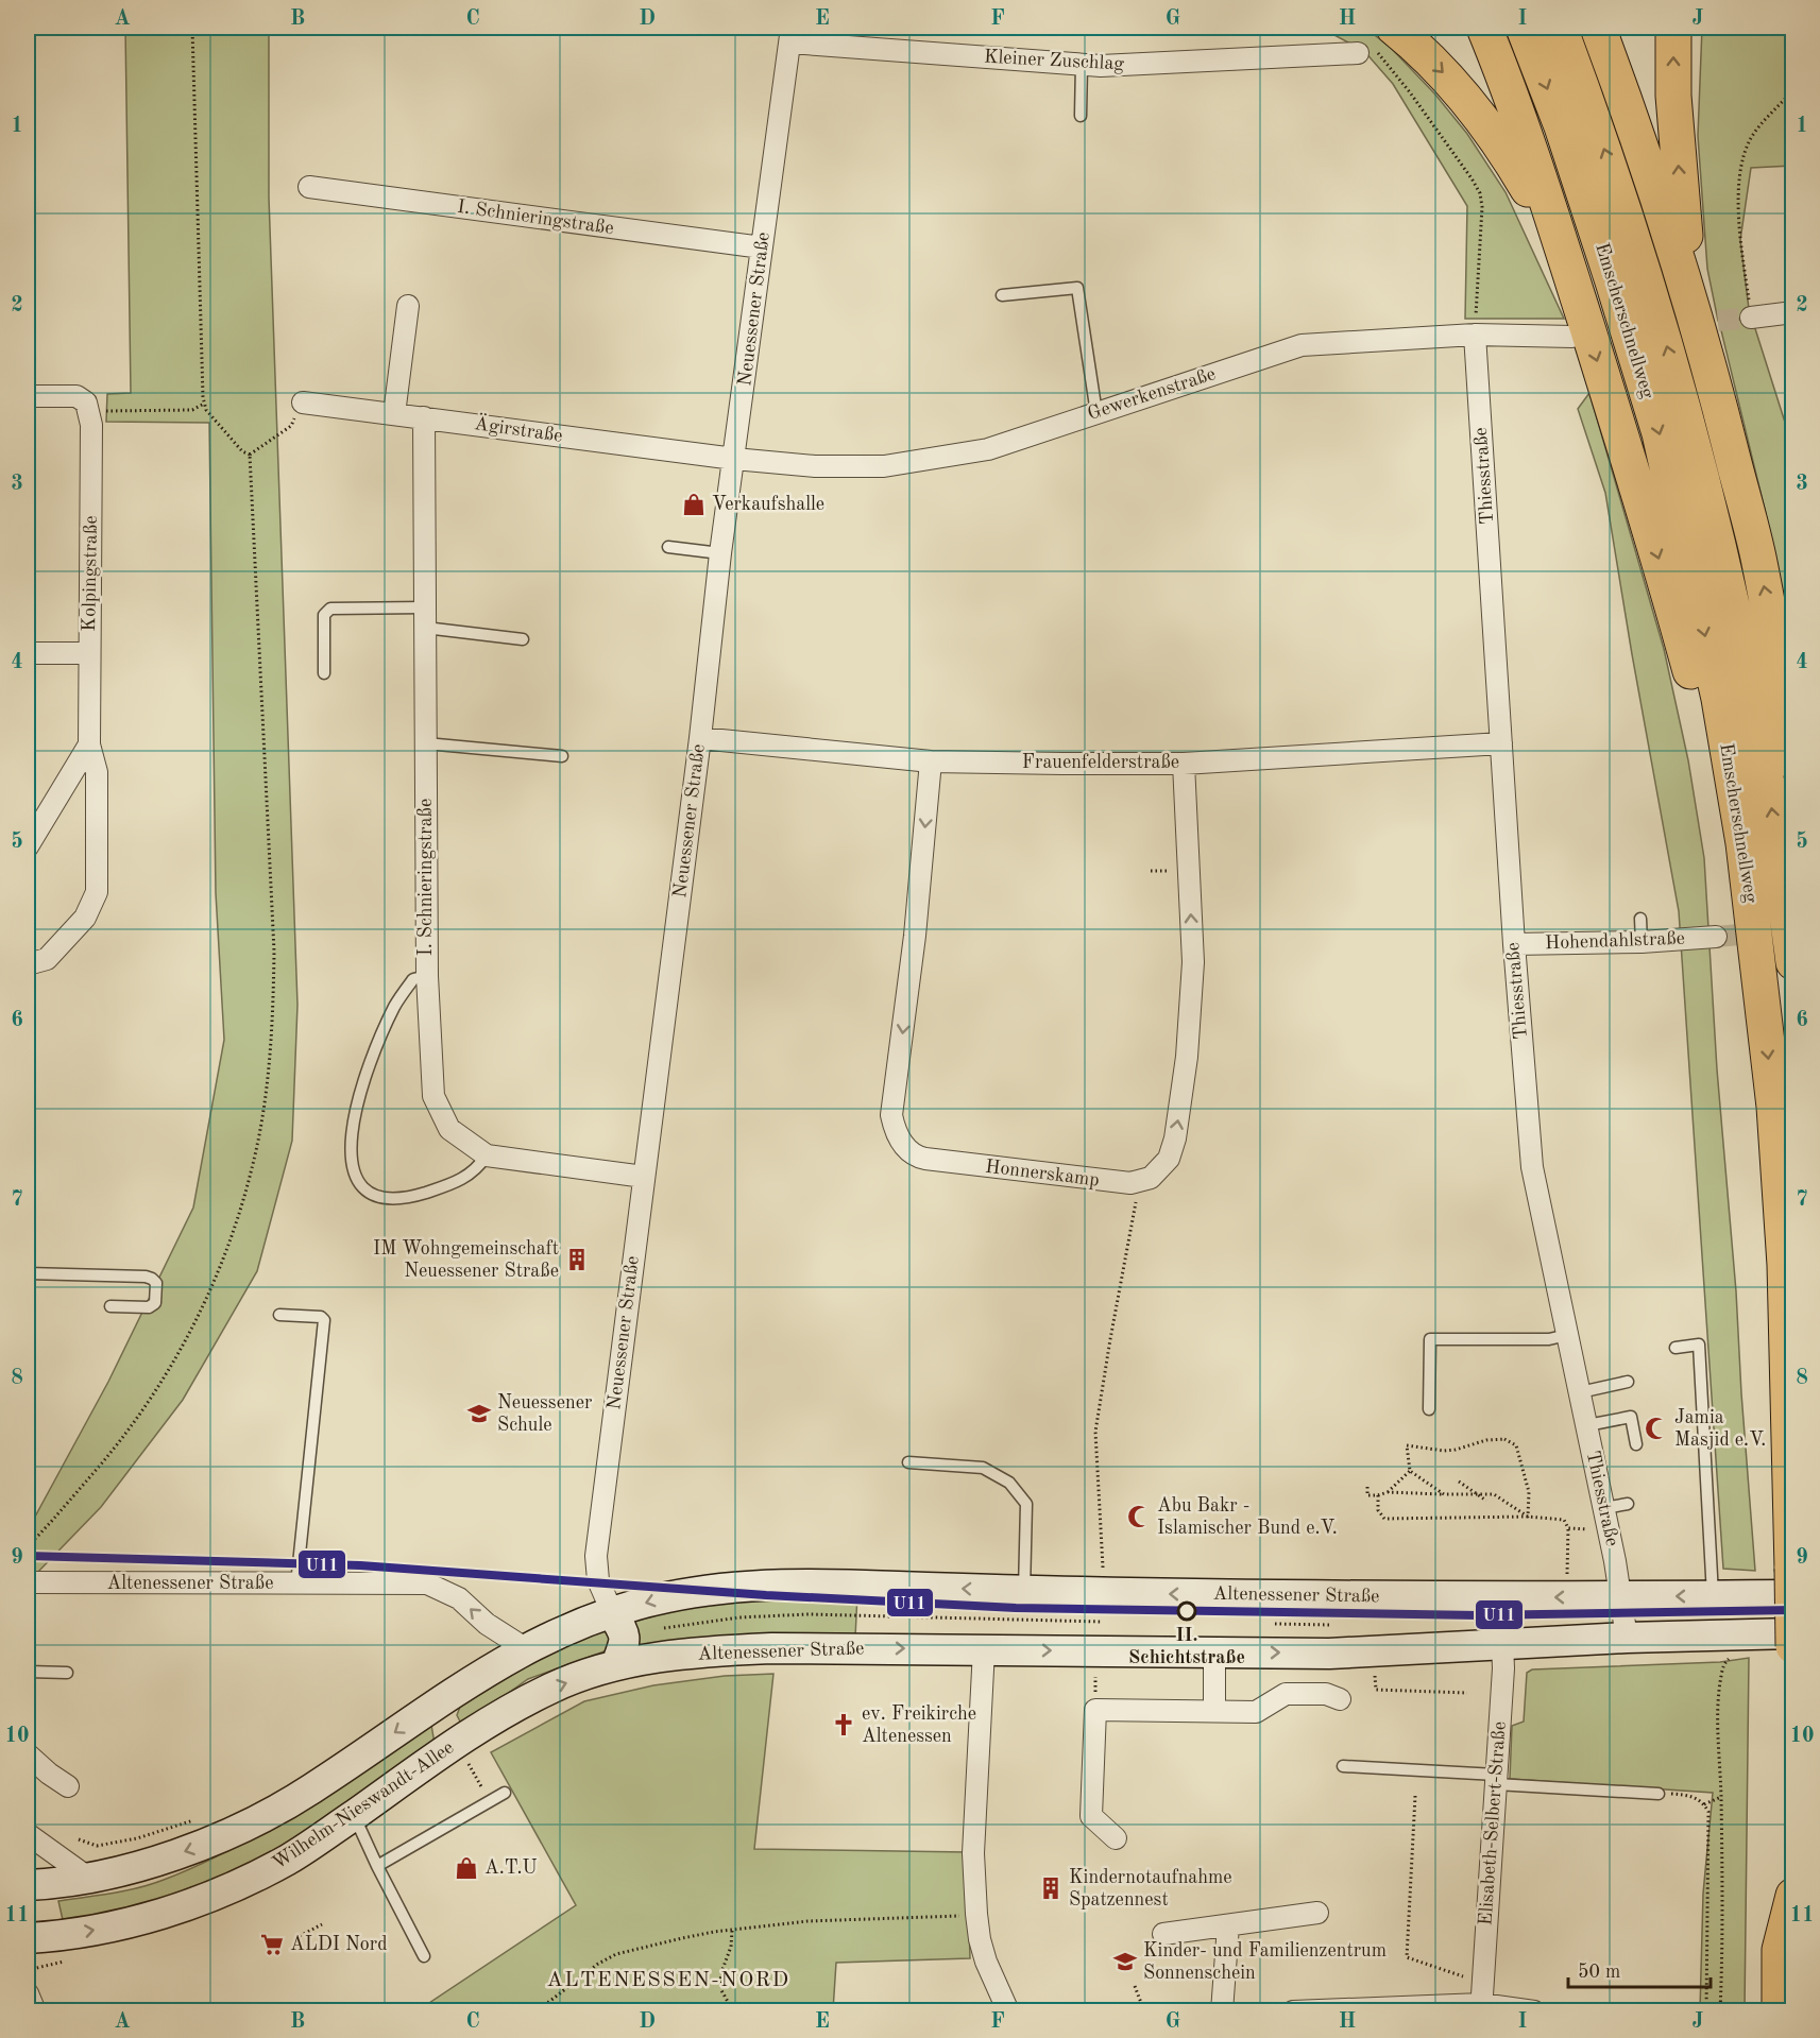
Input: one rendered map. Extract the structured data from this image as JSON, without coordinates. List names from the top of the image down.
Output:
{
  "streets": {
    "highway": ["Emscherschnellweg"],
    "main road": ["Altenessener Straße", "Wilhelm-Nieswandt-Allee"],
    "street": [
      "Kleiner Zuschlag",
      "I. Schnieringstraße",
      "Neuessener Straße",
      "Gewerkenstraße",
      "Ägirstraße",
      "Thiesstraße",
      "Kolpingstraße",
      "Frauenfelderstraße",
      "Hohendahlstraße",
      "Honnerskamp",
      "Elisabeth-Selbert-Straße"
    ]
  },
  "crossings": [
    ["Kleiner Zuschlag", "Neuessener Straße"],
    ["I. Schnieringstraße", "Neuessener Straße"],
    ["I. Schnieringstraße", "Ägirstraße"],
    ["Neuessener Straße", "Gewerkenstraße"],
    ["Neuessener Straße", "Ägirstraße"],
    ["Neuessener Straße", "Frauenfelderstraße"],
    ["Neuessener Straße", "Altenessener Straße"],
    ["Emscherschnellweg", "Altenessener Straße"],
    ["Gewerkenstraße", "Ägirstraße"],
    ["Gewerkenstraße", "Thiesstraße"],
    ["Thiesstraße", "Frauenfelderstraße"],
    ["Thiesstraße", "Hohendahlstraße"],
    ["Thiesstraße", "Altenessener Straße"],
    ["Frauenfelderstraße", "Honnerskamp"],
    ["Altenessener Straße", "Wilhelm-Nieswandt-Allee"],
    ["Altenessener Straße", "Elisabeth-Selbert-Straße"]
  ],
  "districts": ["ALTENESSEN-NORD"],
  "places": {
    "shop": ["Verkaufshalle", "A.T.U"],
    "building": ["IM Wohngemeinschaft Neuessener Straße", "Kindernotaufnahme Spatzennest"],
    "school or university": ["Neuessener Schule", "Kinder- und Familienzentrum Sonnenschein"],
    "mosque": ["Jamia Masjid e.V.", "Abu Bakr - Islamischer Bund e.V."],
    "other": ["II. Schichtstraße"],
    "church": ["ev. Freikirche Altenessen"],
    "supermarket": ["ALDI Nord"]
  },
  "lines": ["transit line U11"],
  "scale_bar": "50 m",
  "grid": {
    "columns": [
      "A",
      "B",
      "C",
      "D",
      "E",
      "F",
      "G",
      "H",
      "I",
      "J"
    ],
    "rows": [
      "1",
      "2",
      "3",
      "4",
      "5",
      "6",
      "7",
      "8",
      "9",
      "10",
      "11"
    ]
  }
}
